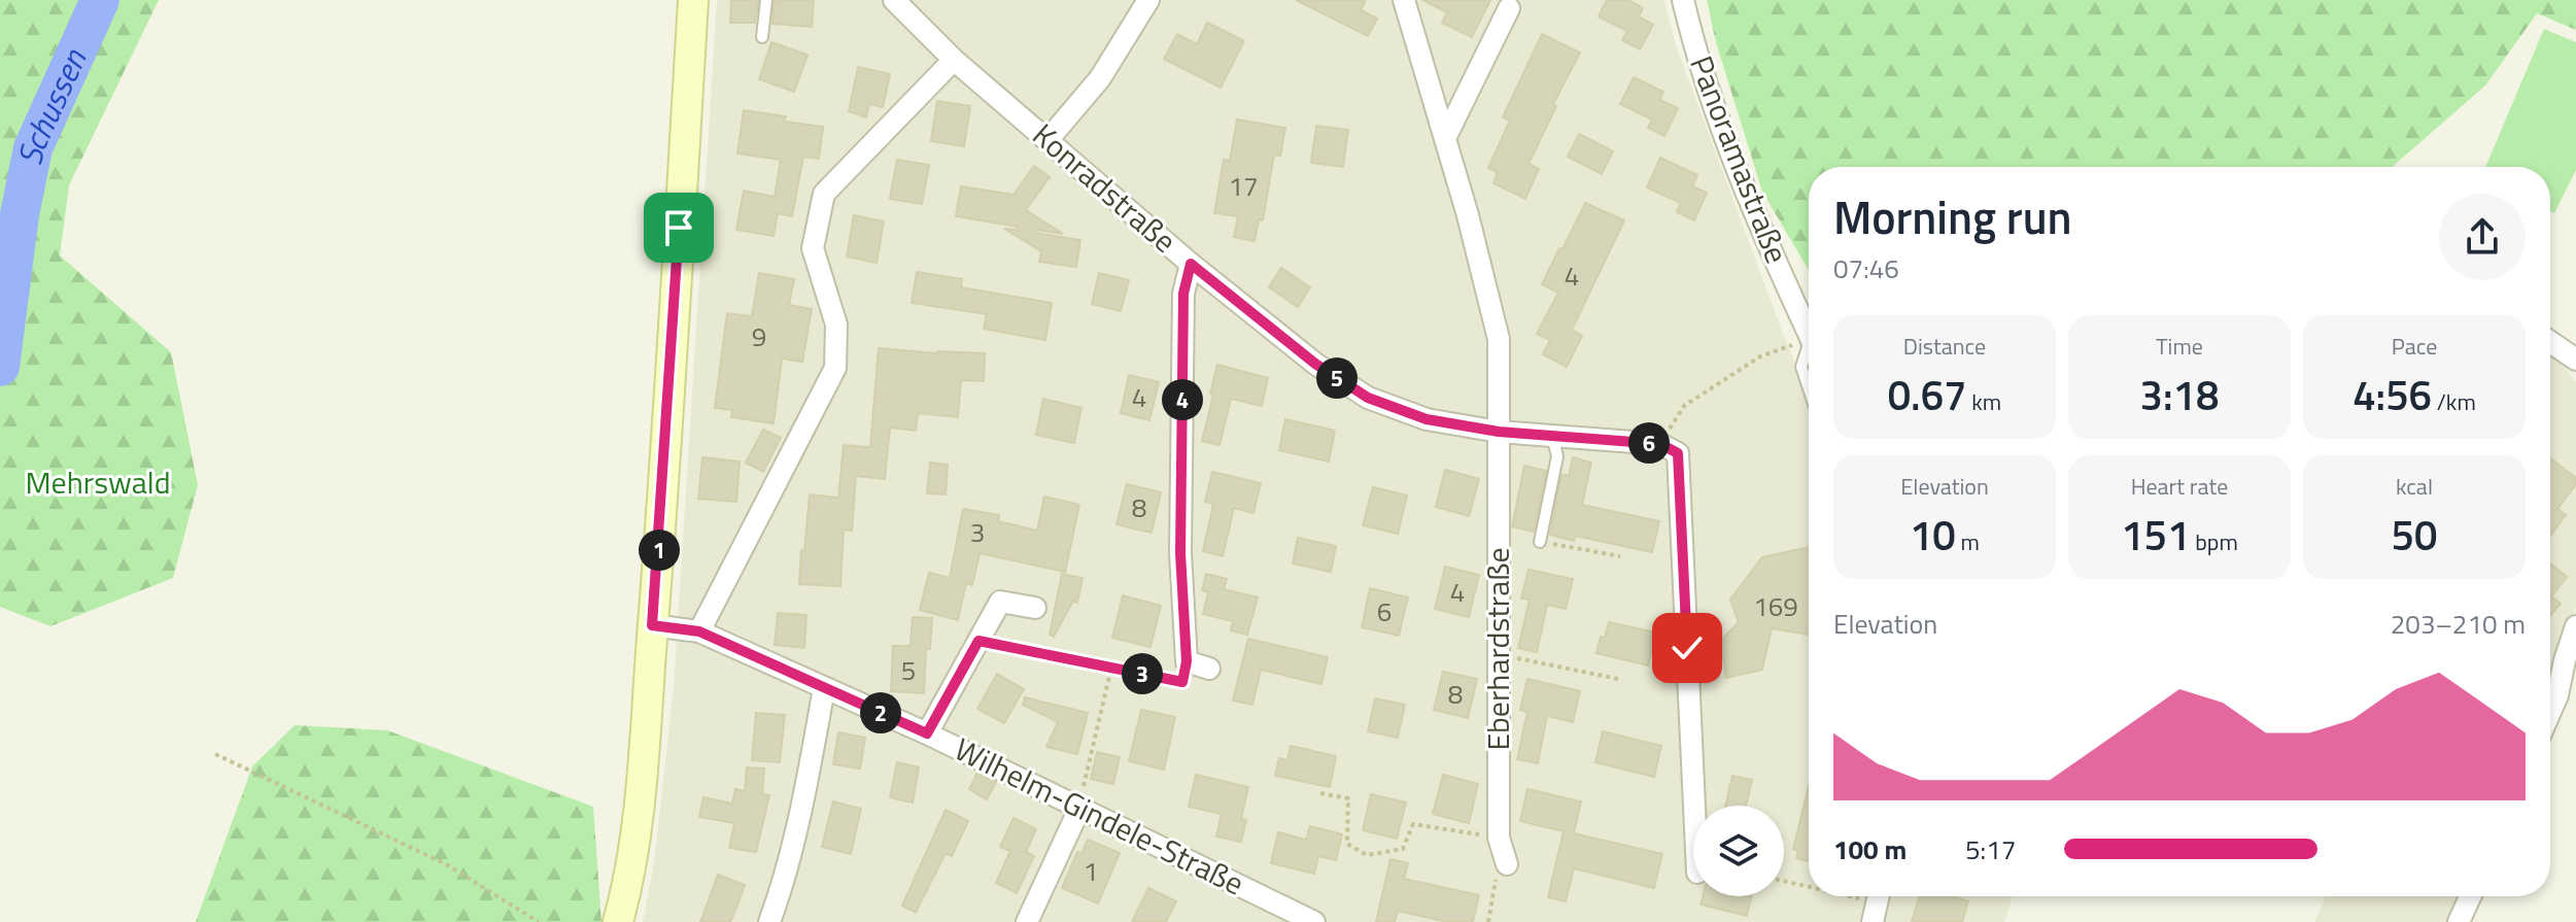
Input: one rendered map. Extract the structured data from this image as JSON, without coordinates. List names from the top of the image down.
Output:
{
  "streets": {
    "street": [
      "Panoramastraße",
      "Konradstraße",
      "Eberhardstraße",
      "Wilhelm-Gindele-Straße"
    ]
  },
  "crossings": [
    ["Konradstraße", "Eberhardstraße"]
  ],
  "water": ["Schussen"],
  "parks": ["Mehrswald"],
  "house_numbers": [
    "17",
    "4",
    "9",
    "4",
    "8",
    "3",
    "4",
    "169",
    "6",
    "5",
    "8",
    "1"
  ],
  "page": {
    "heading": ["Morning run", "07:46"],
    "stats": [
      ["Distance", "0.67 km"],
      ["Time", "3:18"],
      ["Pace", "4:56 /km"],
      ["Elevation", "10 m"],
      ["Heart rate", "151 bpm"],
      ["kcal", "50"]
    ],
    "pins": [
      "5",
      "4",
      "6",
      "1",
      "3",
      "2"
    ],
    "chart": ["Elevation", "203–210 m"],
    "list": [
      {
        "name": "100 m",
        "note": "5:17"
      }
    ]
  }
}
